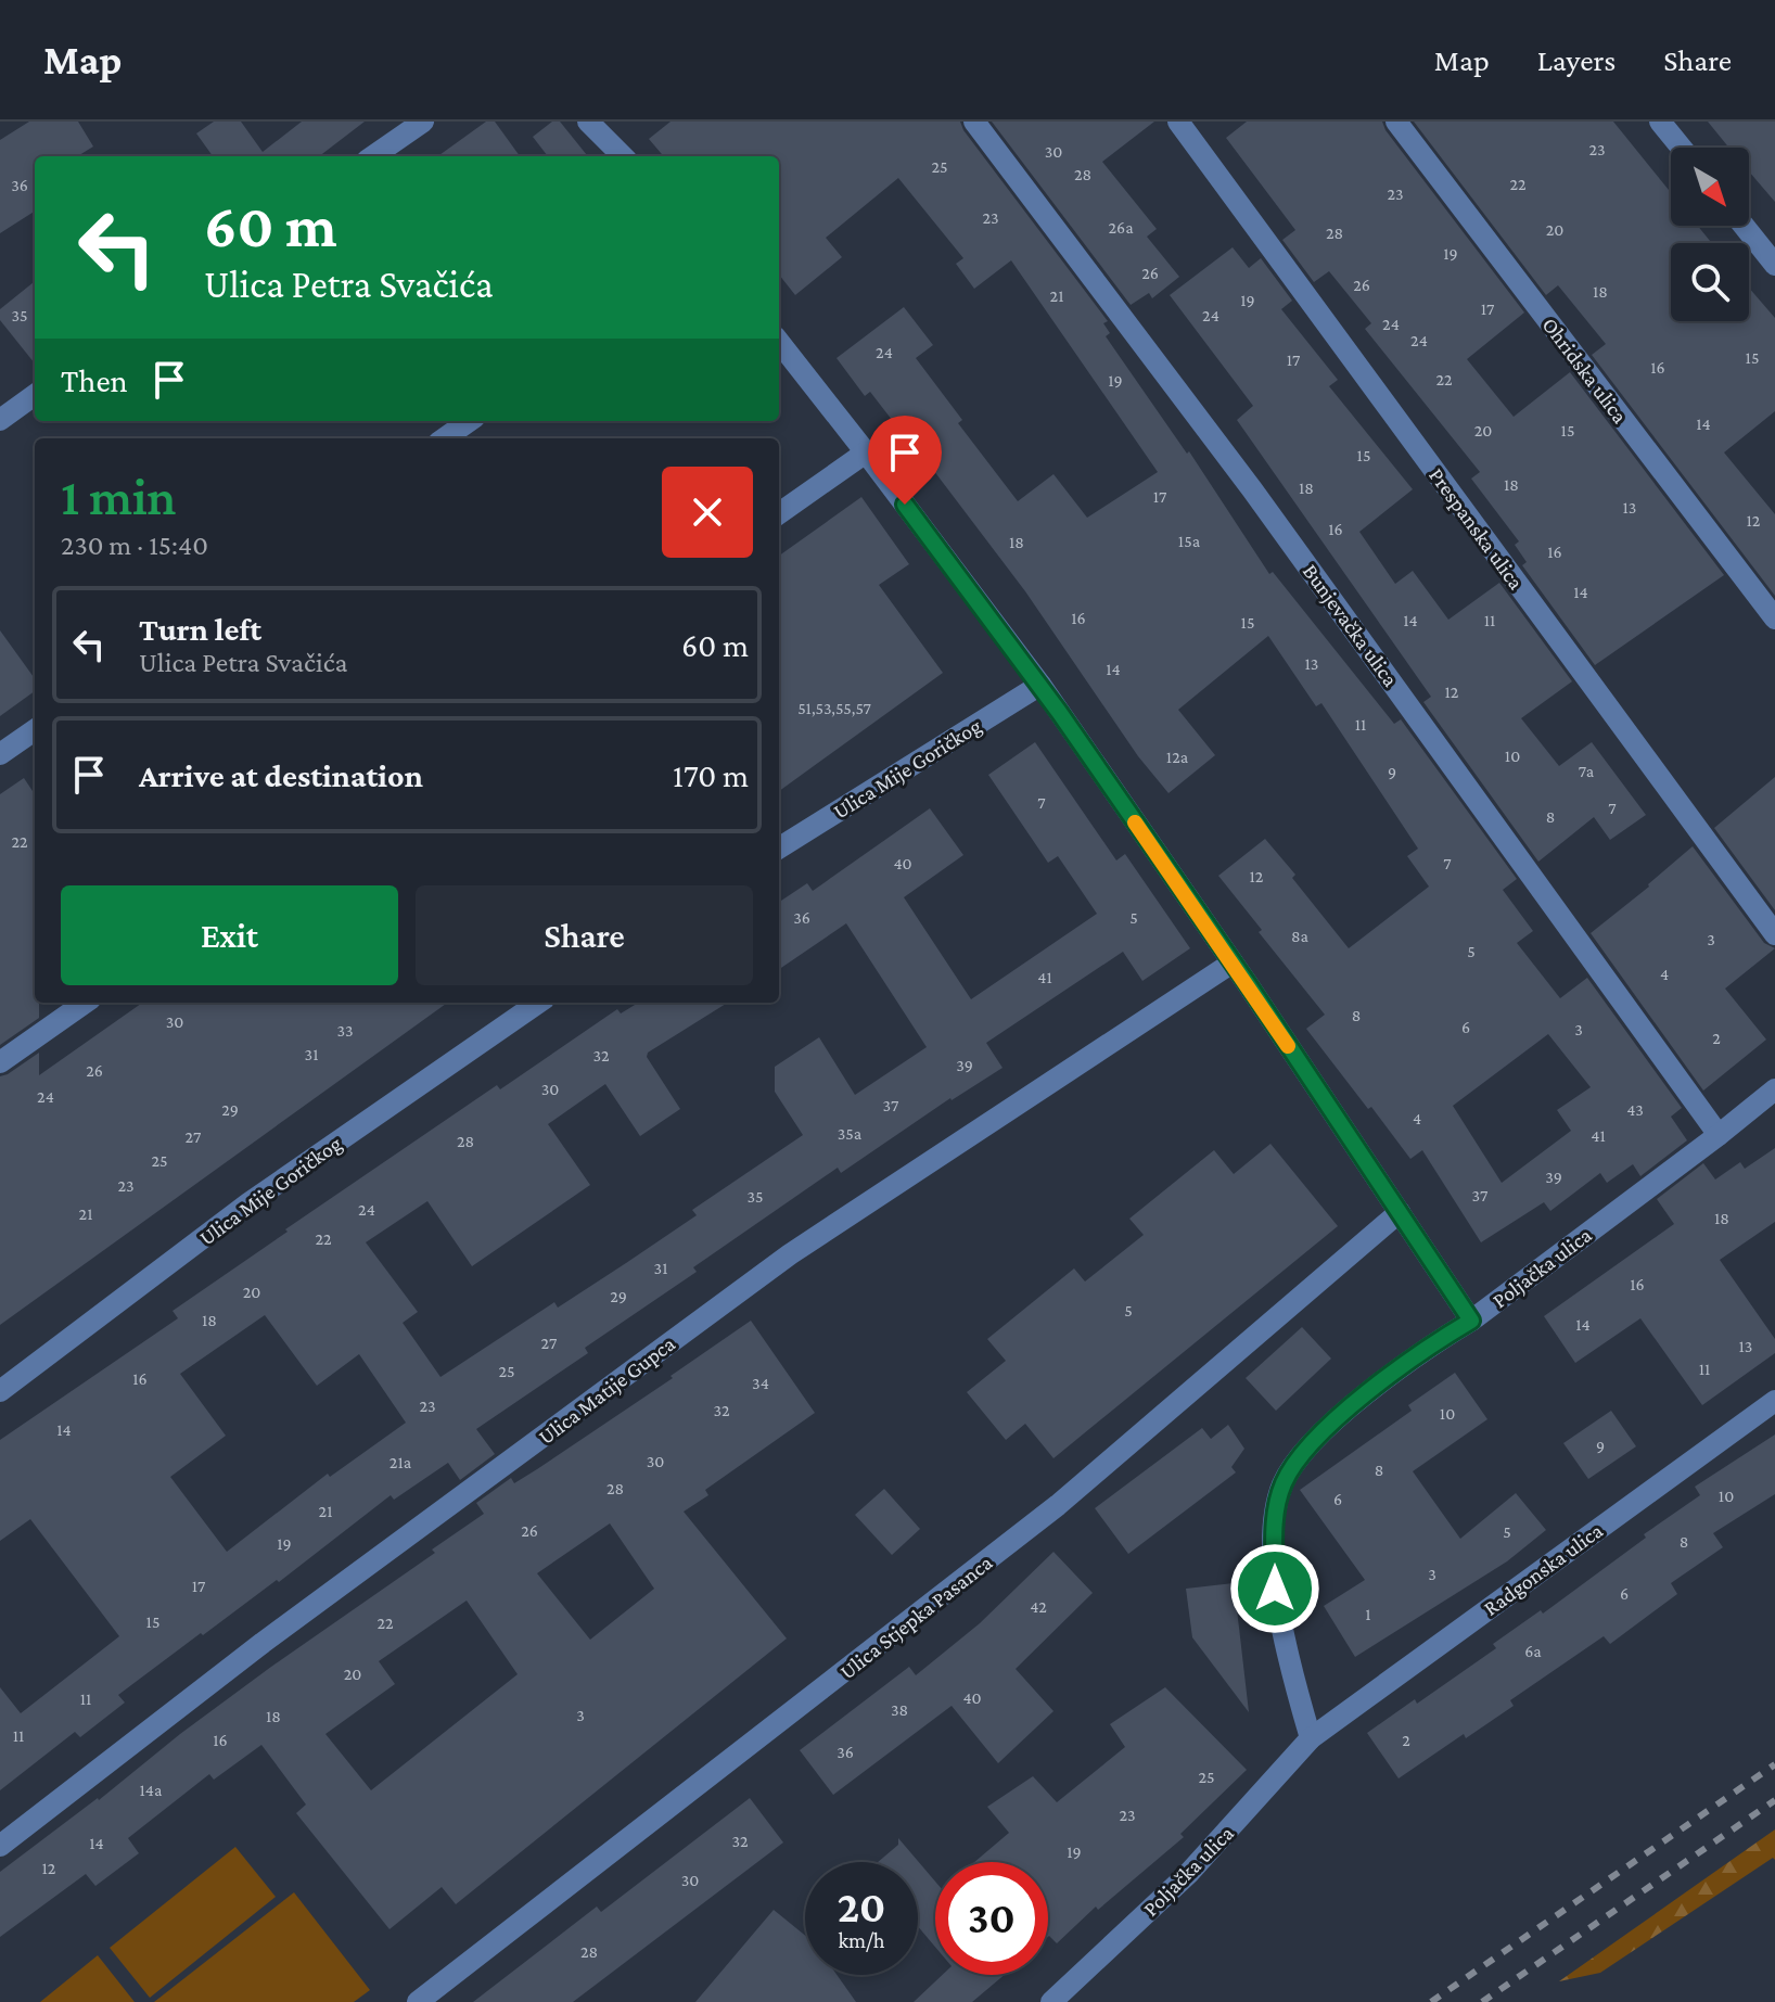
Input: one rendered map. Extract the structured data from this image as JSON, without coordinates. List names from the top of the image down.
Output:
{
  "streets": {
    "street": [
      "Ohridska ulica",
      "Prespanska ulica",
      "Bunjevačka ulica",
      "Ulica Mije Goričkog",
      "Poljačka ulica",
      "Ulica Matije Gupca",
      "Radgonska ulica",
      "Ulica Stjepka Pasanca"
    ]
  },
  "crossings": [
    ["Bunjevačka ulica", "Poljačka ulica"],
    ["Poljačka ulica", "Radgonska ulica"]
  ],
  "house_numbers": [
    "23",
    "30",
    "25",
    "28",
    "22",
    "36",
    "23",
    "23",
    "26a",
    "20",
    "28",
    "19",
    "26",
    "26",
    "18",
    "21",
    "19",
    "17",
    "35",
    "24",
    "24",
    "24",
    "24",
    "15",
    "17",
    "16",
    "22",
    "19",
    "14",
    "20",
    "15",
    "15",
    "18",
    "18",
    "17",
    "13",
    "12",
    "16",
    "15a",
    "18",
    "16",
    "14",
    "16",
    "14",
    "11",
    "15",
    "13",
    "14",
    "12",
    "51,53,55,57",
    "11",
    "10",
    "12a",
    "7a",
    "9",
    "7",
    "7",
    "8",
    "22",
    "40",
    "7",
    "12",
    "36",
    "5",
    "8a",
    "3",
    "5",
    "4",
    "41",
    "8",
    "30",
    "6",
    "3",
    "33",
    "2",
    "31",
    "32",
    "39",
    "26",
    "30",
    "24",
    "37",
    "29",
    "43",
    "4",
    "35a",
    "41",
    "27",
    "28",
    "25",
    "39",
    "23",
    "37",
    "35",
    "24",
    "21",
    "18",
    "22",
    "31",
    "16",
    "20",
    "29",
    "5",
    "18",
    "14",
    "27",
    "13",
    "11",
    "25",
    "16",
    "34",
    "23",
    "32",
    "10",
    "14",
    "9",
    "30",
    "21a",
    "8",
    "28",
    "10",
    "6",
    "21",
    "26",
    "5",
    "8",
    "19",
    "3",
    "17",
    "6",
    "42",
    "1",
    "15",
    "22",
    "6a",
    "20",
    "40",
    "11",
    "38",
    "3",
    "18",
    "11",
    "16",
    "2",
    "36",
    "25",
    "14a",
    "23",
    "32",
    "14",
    "19",
    "12",
    "30",
    "28"
  ],
  "north": "bottom right",
  "page": {
    "header": "Map",
    "nav": ["Map", "Layers", "Share"],
    "turn": ["60 m", "Ulica Petra Svačića"],
    "then": "Then",
    "heading": ["1 min", "230 m · 15:40"],
    "list": [
      {
        "name": "Turn left",
        "note": "Ulica Petra Svačića",
        "value": "60 m"
      },
      {
        "name": "Arrive at destination",
        "value": "170 m"
      }
    ],
    "buttons": ["Exit", "Share"],
    "speed": "20 km/h",
    "limit": "30"
  }
}
